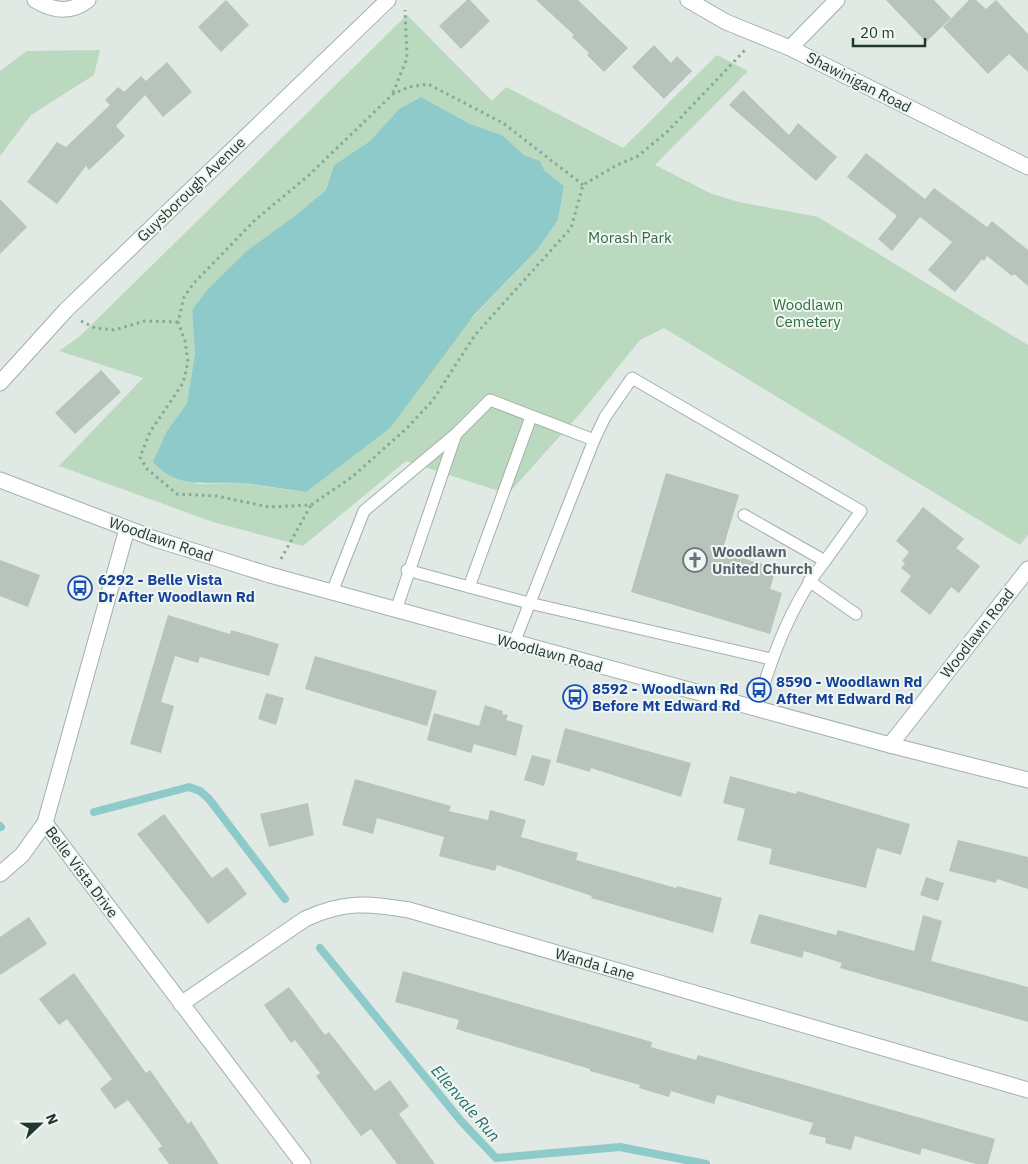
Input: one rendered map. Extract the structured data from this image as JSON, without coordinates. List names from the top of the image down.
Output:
{
  "streets": {
    "street": [
      "Shawinigan Road",
      "Guysborough Avenue",
      "Woodlawn Road",
      "Belle Vista Drive",
      "Wanda Lane"
    ]
  },
  "crossings": [
    ["Woodlawn Road", "Belle Vista Drive"],
    ["Belle Vista Drive", "Wanda Lane"]
  ],
  "water": ["Ellenvale Run"],
  "parks": ["Morash Park", "Woodlawn Cemetery"],
  "places": {
    "church": ["Woodlawn United Church"],
    "bus stop": ["6292 - Belle Vista Dr After Woodlawn Rd", "8590 - Woodlawn Rd After Mt Edward Rd", "8592 - Woodlawn Rd Before Mt Edward Rd"]
  },
  "scale_bar": "20 m",
  "north": "right"
}
